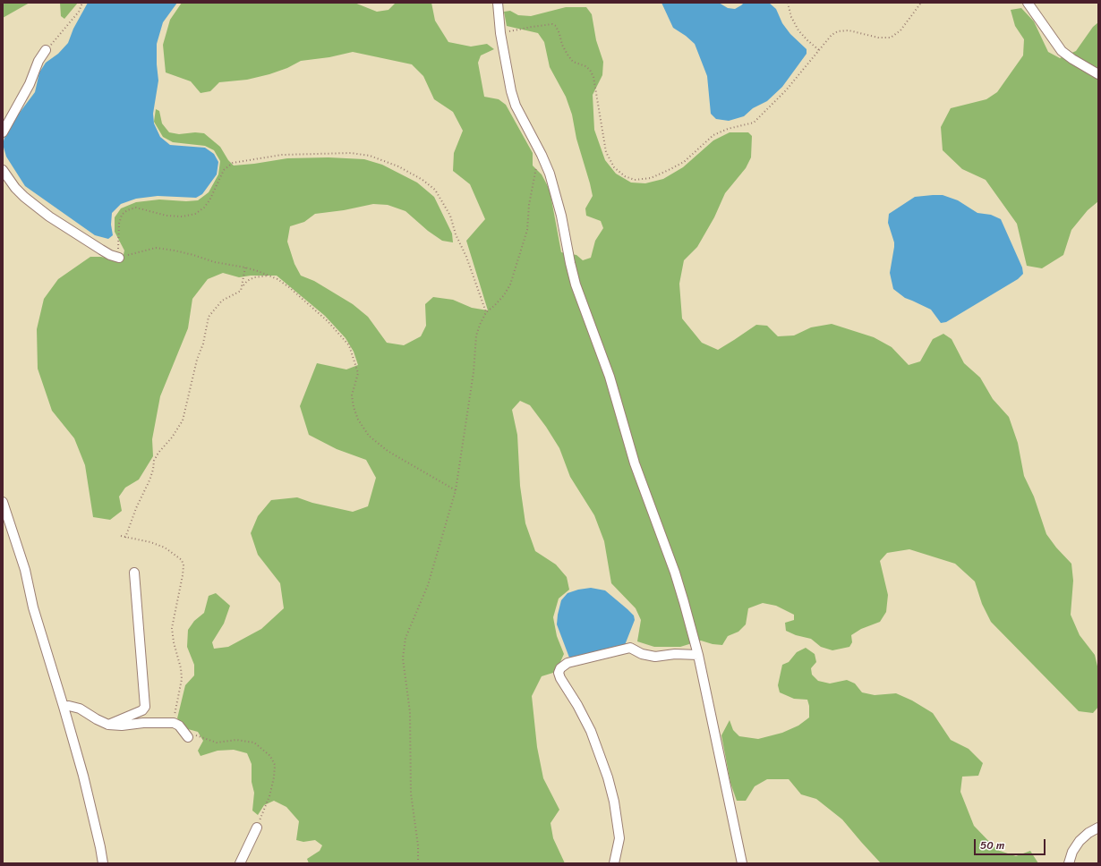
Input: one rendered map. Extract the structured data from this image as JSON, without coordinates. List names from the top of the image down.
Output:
{
  "scale_bar": "50 m"
}
